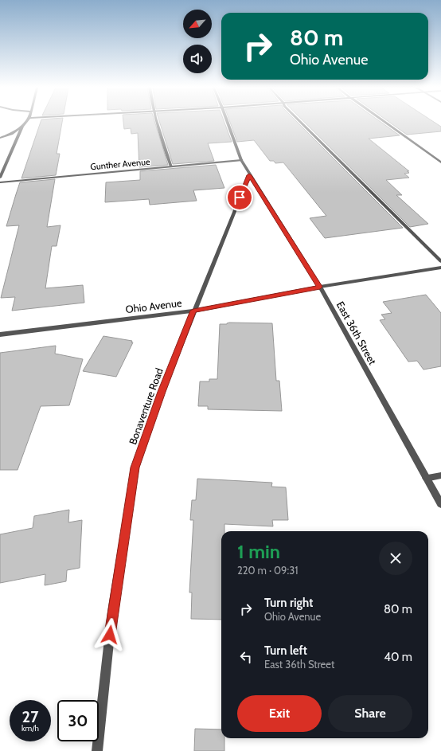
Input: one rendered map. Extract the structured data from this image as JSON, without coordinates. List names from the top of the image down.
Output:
{
  "streets": {
    "street": [
      "Gunther Avenue",
      "Ohio Avenue",
      "East 36th Street",
      "Bonaventure Road"
    ]
  },
  "crossings": [
    ["Ohio Avenue", "East 36th Street"],
    ["Ohio Avenue", "Bonaventure Road"],
    ["East 36th Street", "Bonaventure Road"]
  ],
  "north": "bottom left",
  "page": {
    "turn": ["80 m", "Ohio Avenue"],
    "heading": ["1 min", "220 m · 09:31"],
    "list": [
      {
        "name": "Turn right",
        "note": "Ohio Avenue",
        "value": "80 m"
      },
      {
        "name": "Turn left",
        "note": "East 36th Street",
        "value": "40 m"
      }
    ],
    "buttons": ["Exit", "Share"],
    "speed": "27 km/h",
    "limit": "30"
  }
}
